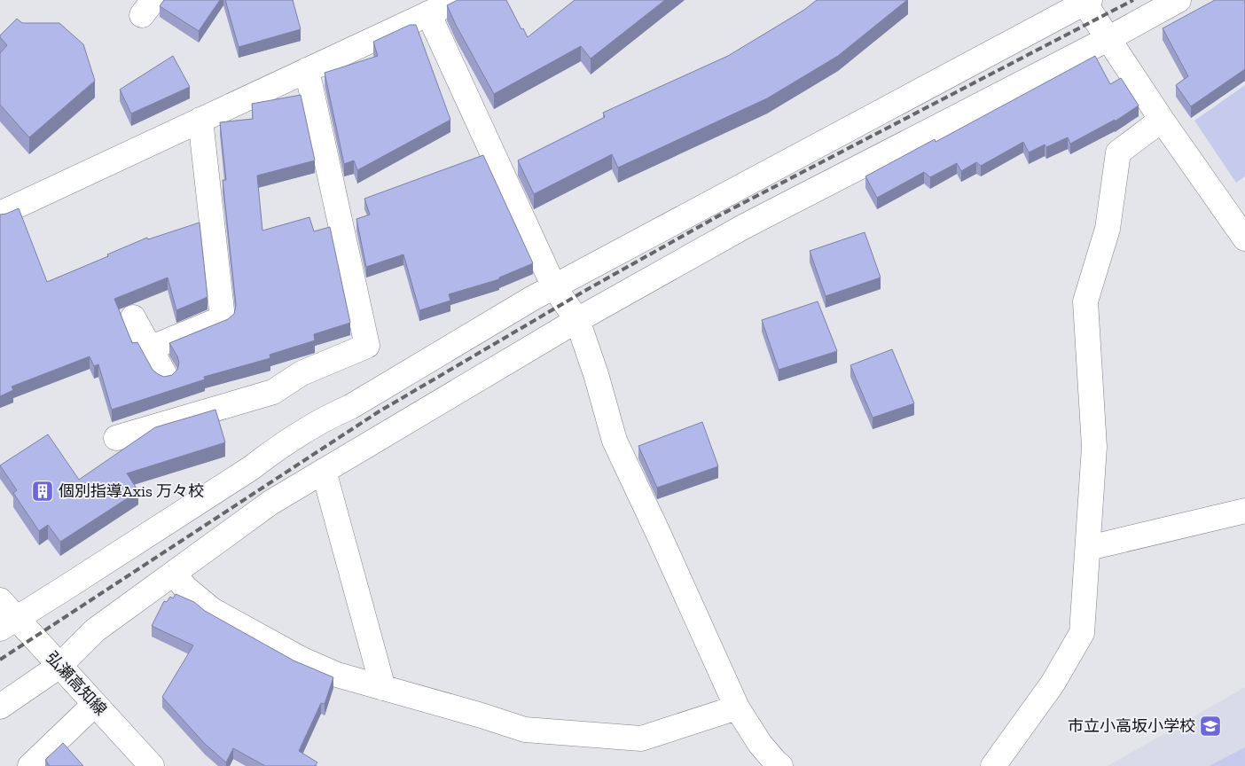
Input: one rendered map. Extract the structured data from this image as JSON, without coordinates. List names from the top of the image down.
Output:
{
  "streets": {
    "street": ["弘瀬高知線"]
  },
  "places": {
    "building": ["個別指導Axis 万々校"],
    "school or university": ["市立小高坂小学校"]
  }
}
